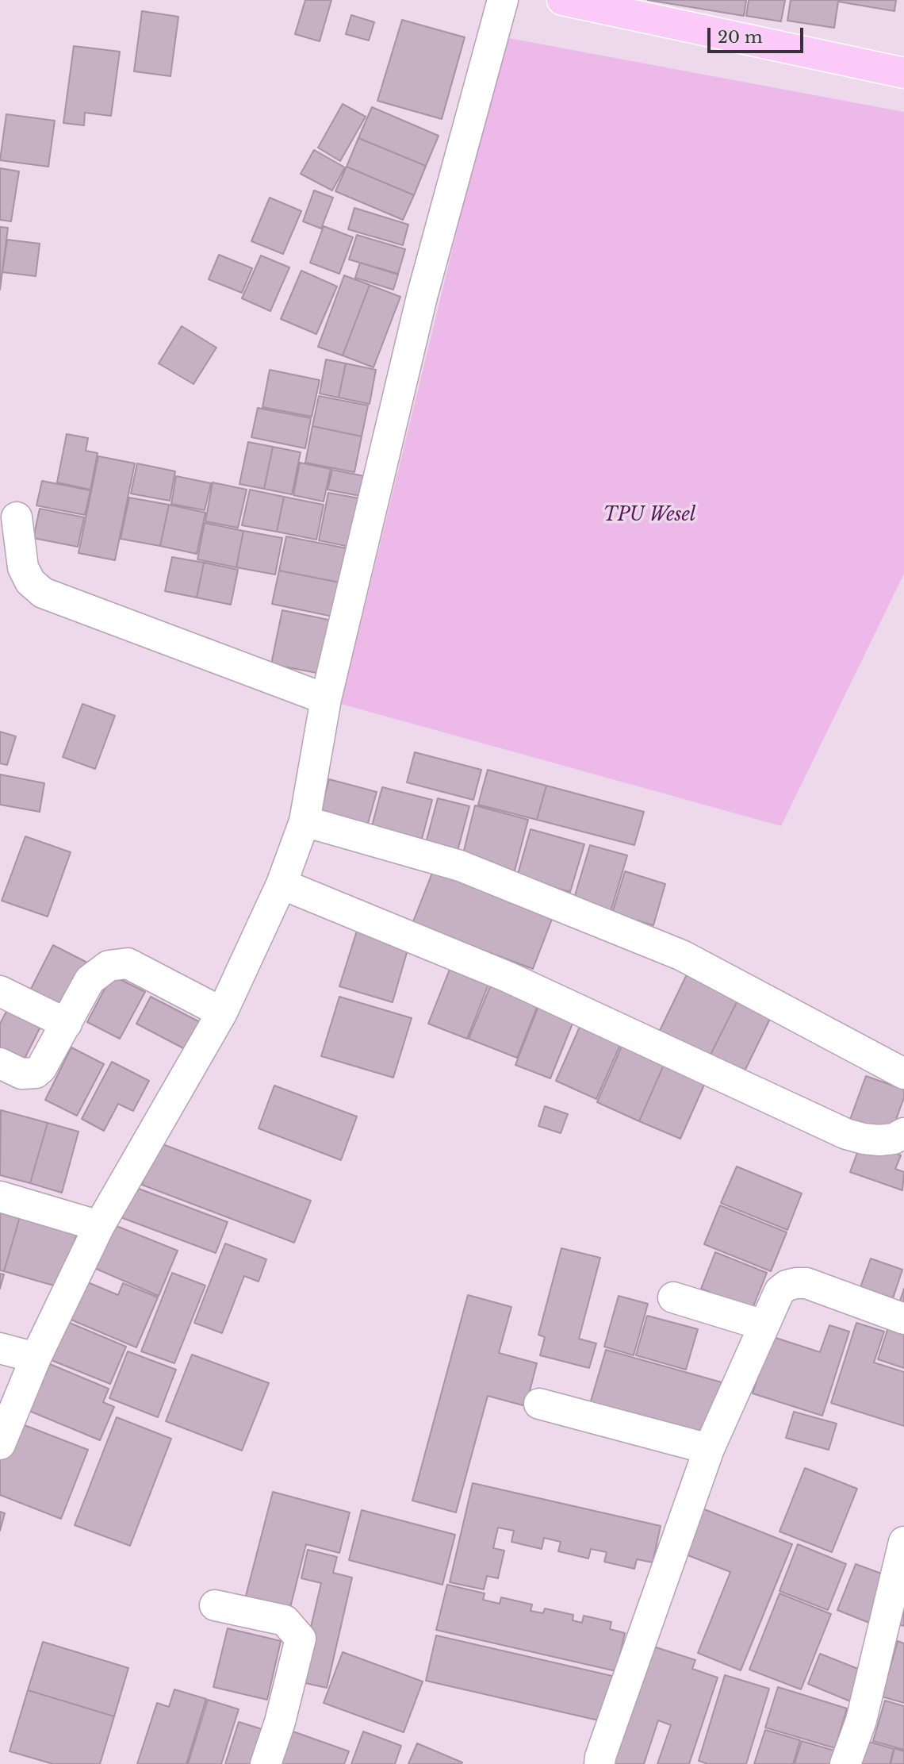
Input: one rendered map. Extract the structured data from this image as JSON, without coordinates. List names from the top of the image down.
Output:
{
  "parks": ["TPU Wesel"],
  "scale_bar": "20 m"
}
